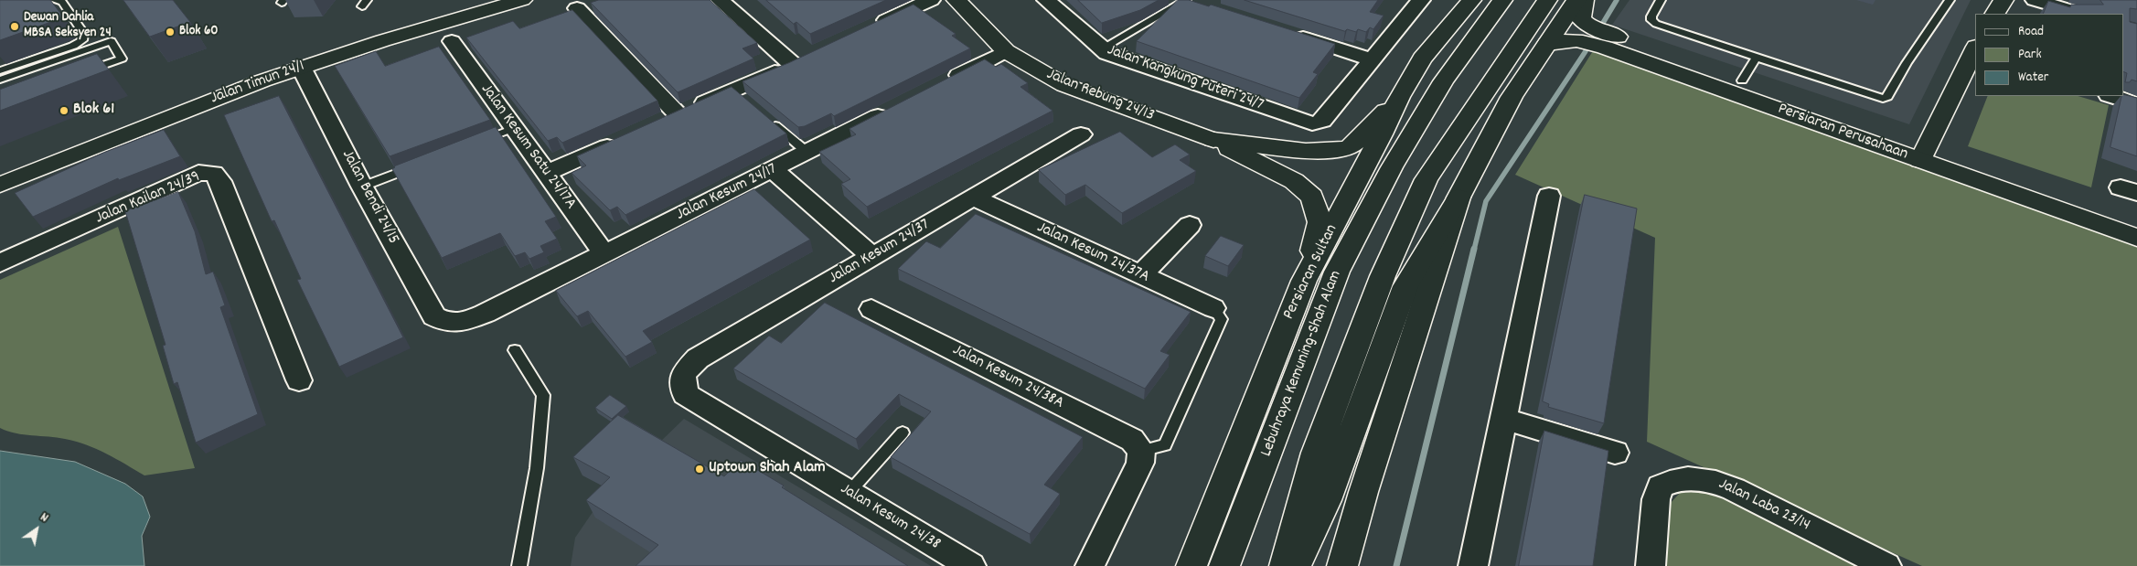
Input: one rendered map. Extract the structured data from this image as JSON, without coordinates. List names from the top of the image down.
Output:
{
  "streets": {
    "main road": [
      "Jalan Timun 24/1",
      "Jalan Rebung 24/13",
      "Persiaran Perusahaan",
      "Persiaran Sultan",
      "Lebuhraya Kemuning-Shah Alam"
    ],
    "street": [
      "Jalan Kangkung Puteri 24/7",
      "Jalan Kesum Satu 24/17A",
      "Jalan Kesum 24/17",
      "Jalan Bendi 24/15",
      "Jalan Kailan 24/39",
      "Jalan Kesum 24/37",
      "Jalan Kesum 24/37A",
      "Jalan Kesum 24/38A",
      "Jalan Laba 23/14",
      "Jalan Kesum 24/38"
    ]
  },
  "crossings": [
    ["Jalan Timun 24/1", "Jalan Bendi 24/15"],
    ["Jalan Kesum Satu 24/17A", "Jalan Kesum 24/17"],
    ["Jalan Kesum 24/17", "Jalan Bendi 24/15"],
    ["Jalan Kesum 24/37", "Jalan Kesum 24/37A"],
    ["Jalan Kesum 24/37", "Jalan Kesum 24/38"]
  ],
  "places": [
    "Dewan Dahlia MBSA Seksyen 24",
    "Blok 60",
    "Blok 61",
    "Uptown Shah Alam"
  ],
  "legend": ["Road", "Park", "Water"],
  "north": "top right"
}
